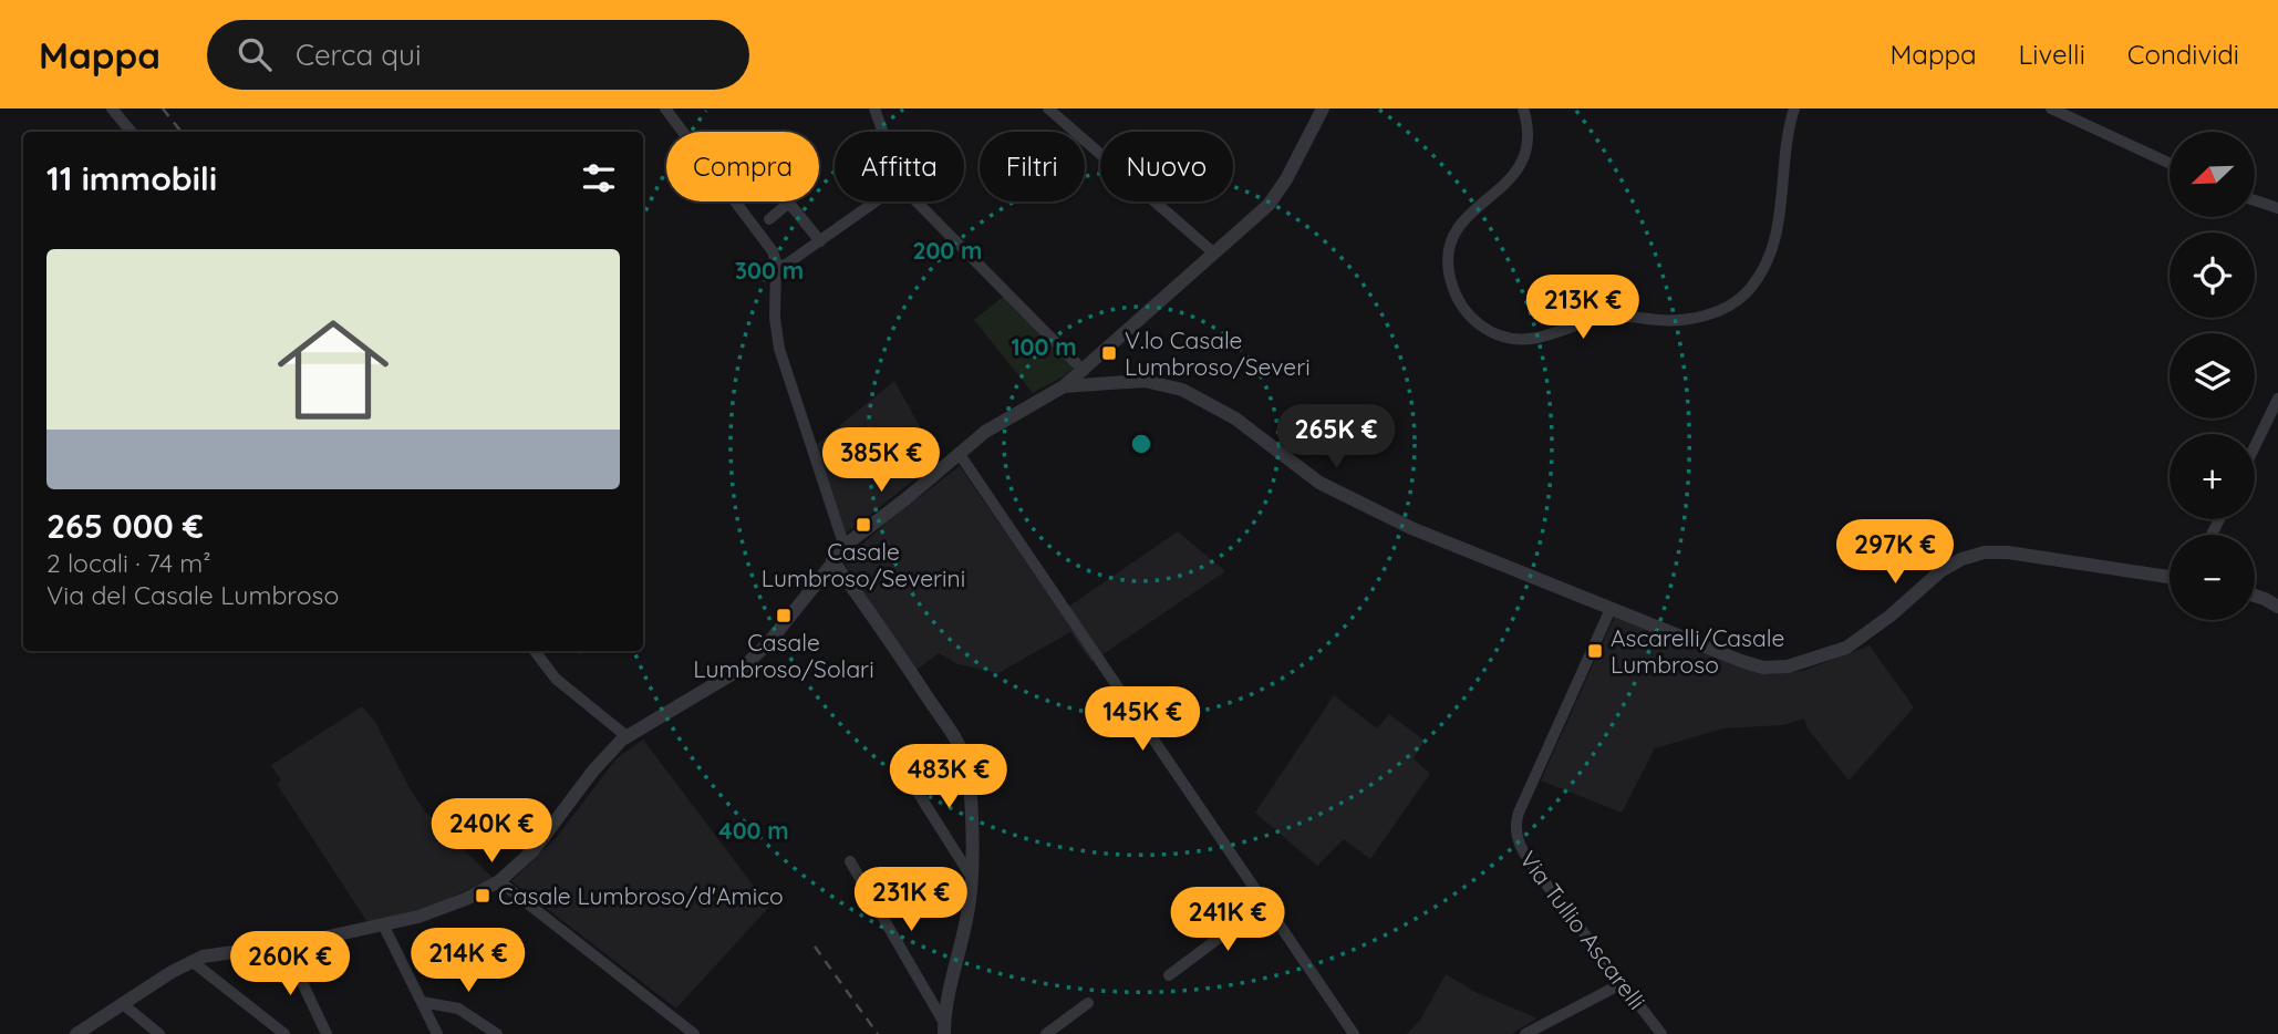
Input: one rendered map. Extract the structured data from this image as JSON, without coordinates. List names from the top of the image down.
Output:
{
  "streets": {
    "street": ["Via Tullio Ascarelli"]
  },
  "places": {
    "transit": [
      "V.lo Casale Lumbroso/Severi",
      "Casale Lumbroso/Severini",
      "Casale Lumbroso/Solari",
      "Ascarelli/Casale Lumbroso",
      "Casale Lumbroso/d'Amico"
    ]
  },
  "north": "bottom left",
  "page": {
    "header": "Mappa",
    "search": "Cerca qui",
    "nav": ["Mappa", "Livelli", "Condividi"],
    "map_buttons": ["+", "−"],
    "chip": [
      "Compra",
      "Affitta",
      "Filtri",
      "Nuovo"
    ],
    "heading": "11 immobili",
    "list": [
      {
        "name": "265 000 €",
        "note": "2 locali · 74 m² · Via del Casale Lumbroso"
      }
    ],
    "price": [
      "213K €",
      "265K €",
      "385K €",
      "297K €",
      "145K €",
      "483K €",
      "240K €",
      "231K €",
      "241K €",
      "214K €",
      "260K €"
    ]
  },
  "rings": [
    "200 m",
    "300 m",
    "100 m",
    "400 m"
  ]
}
